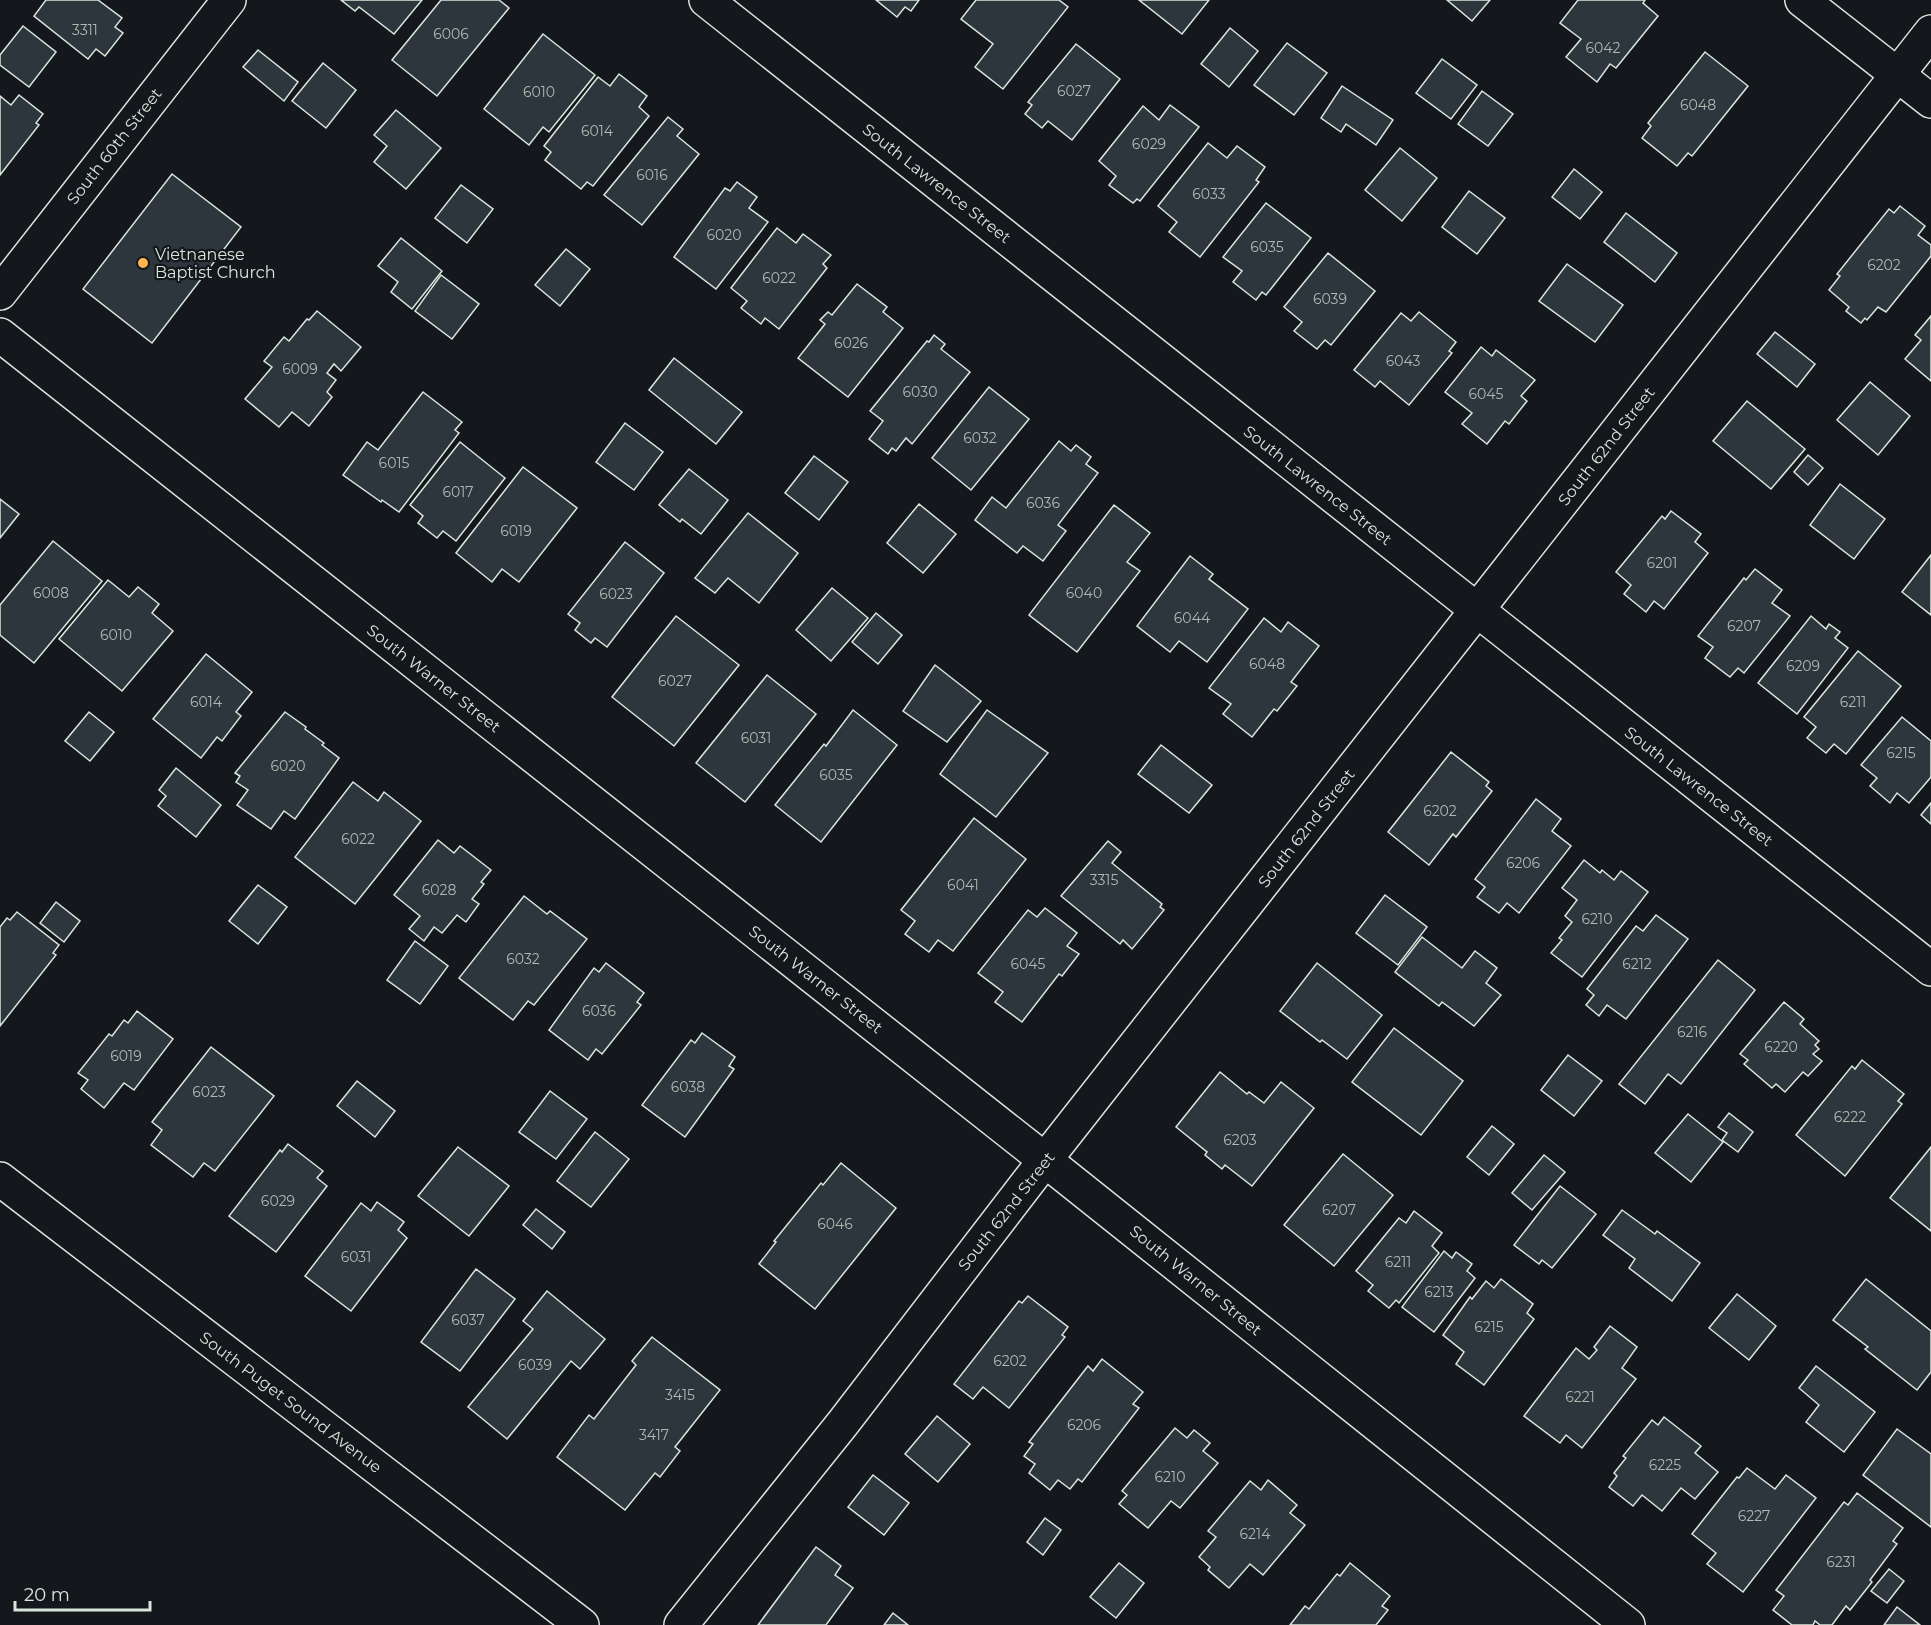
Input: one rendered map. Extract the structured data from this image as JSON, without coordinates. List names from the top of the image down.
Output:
{
  "streets": {
    "street": [
      "South 60th Street",
      "South Lawrence Street",
      "South 62nd Street",
      "South Warner Street",
      "South Puget Sound Avenue"
    ]
  },
  "crossings": [
    ["South Lawrence Street", "South 62nd Street"],
    ["South 62nd Street", "South Warner Street"]
  ],
  "places": ["Vietnanese Baptist Church"],
  "house_numbers": [
    "3311",
    "6006",
    "6042",
    "6027",
    "6010",
    "6048",
    "6014",
    "6029",
    "6016",
    "6033",
    "6020",
    "6035",
    "6202",
    "6022",
    "6039",
    "6026",
    "6043",
    "6009",
    "6030",
    "6045",
    "6032",
    "6015",
    "6017",
    "6036",
    "6019",
    "6201",
    "6008",
    "6040",
    "6023",
    "6044",
    "6207",
    "6010",
    "6048",
    "6209",
    "6027",
    "6014",
    "6211",
    "6031",
    "6215",
    "6020",
    "6035",
    "6202",
    "6022",
    "6206",
    "3315",
    "6041",
    "6028",
    "6210",
    "6032",
    "6045",
    "6212",
    "6036",
    "6216",
    "6220",
    "6019",
    "6038",
    "6023",
    "6222",
    "6203",
    "6029",
    "6207",
    "6046",
    "6031",
    "6211",
    "6213",
    "6037",
    "6215",
    "6202",
    "6039",
    "3415",
    "6221",
    "6206",
    "3417",
    "6225",
    "6210",
    "6227",
    "6214",
    "6231"
  ],
  "scale_bar": "20 m"
}
